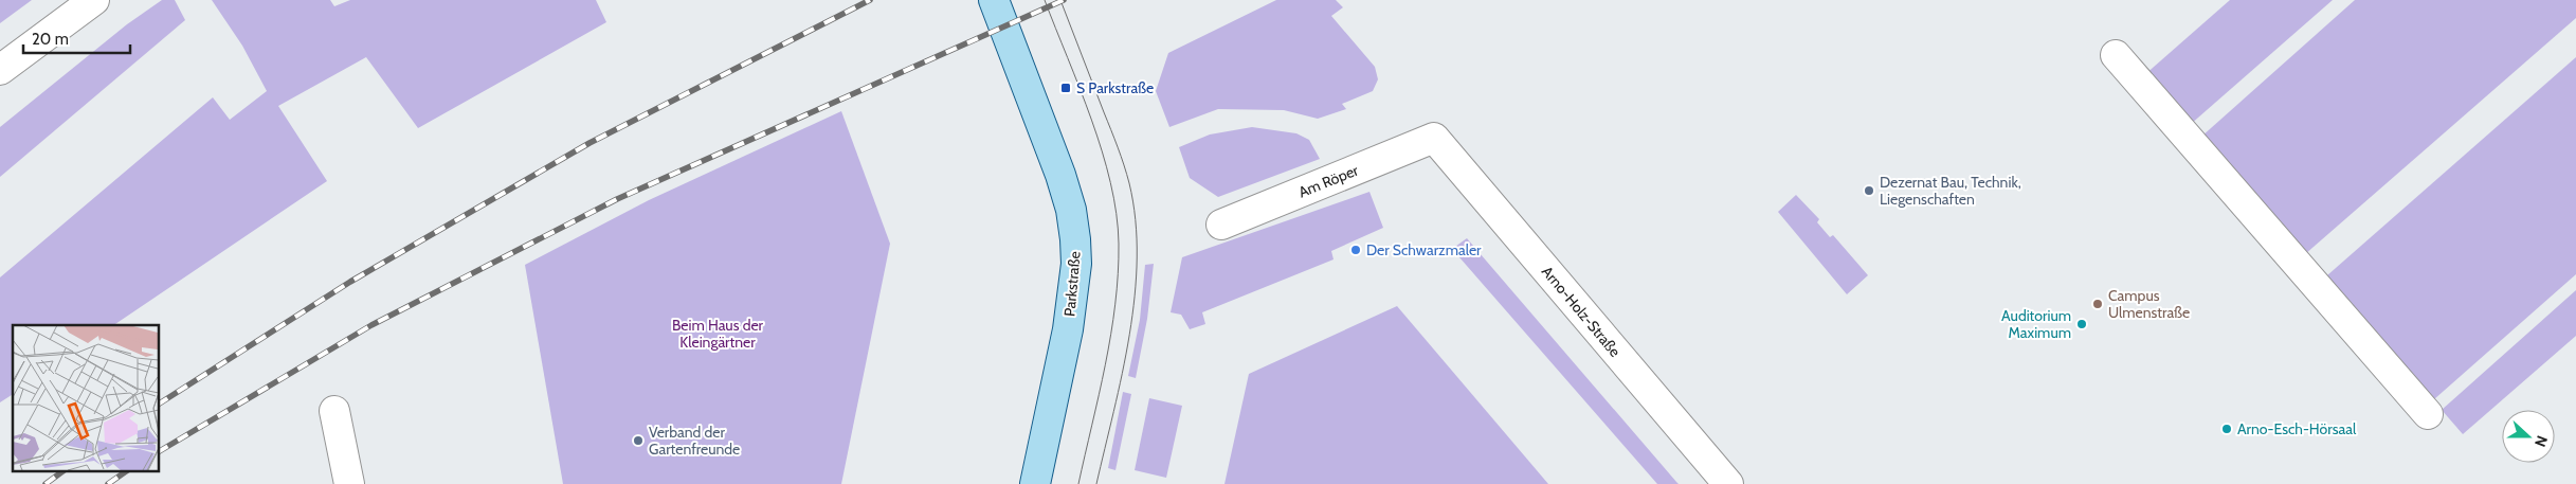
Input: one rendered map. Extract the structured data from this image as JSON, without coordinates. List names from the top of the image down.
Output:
{
  "streets": {
    "main road": ["Parkstraße"],
    "street": ["Am Röper", "Arno-Holz-Straße"]
  },
  "crossings": [
    ["Am Röper", "Arno-Holz-Straße"]
  ],
  "parks": ["Beim Haus der Kleingärtner"],
  "places": {
    "transit": ["S Parkstraße"],
    "other": [
      "Dezernat Bau, Technik, Liegenschaften",
      "Der Schwarzmaler",
      "Campus Ulmenstraße",
      "Auditorium Maximum",
      "Arno-Esch-Hörsaal",
      "Verband der Gartenfreunde"
    ]
  },
  "scale_bar": "20 m",
  "north": "right"
}
